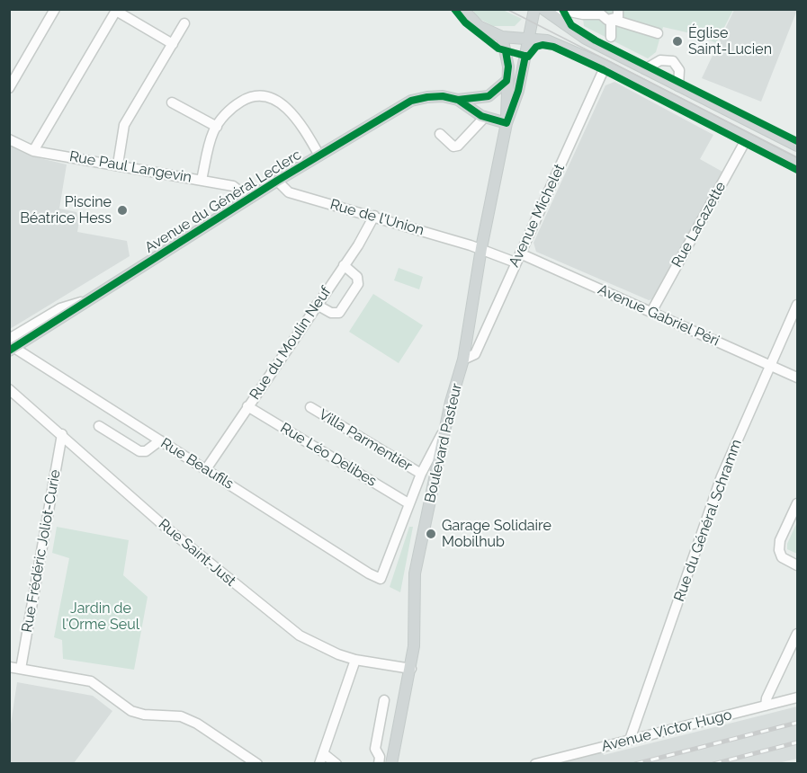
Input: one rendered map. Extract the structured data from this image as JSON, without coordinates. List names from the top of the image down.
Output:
{
  "streets": {
    "main road": ["Avenue du Général Leclerc", "Boulevard Pasteur"],
    "street": [
      "Rue Paul Langevin",
      "Avenue Michelet",
      "Rue de l'Union",
      "Rue Lacazette",
      "Avenue Gabriel Péri",
      "Rue du Moulin Neuf",
      "Villa Parmentier",
      "Rue Léo Delibes",
      "Rue Beaufils",
      "Rue du Général Schramm",
      "Rue Frédéric Joliot-Curie",
      "Rue Saint-Just",
      "Avenue Victor Hugo"
    ]
  },
  "crossings": [
    ["Rue Paul Langevin", "Avenue du Général Leclerc"],
    ["Avenue du Général Leclerc", "Rue de l'Union"],
    ["Avenue du Général Leclerc", "Boulevard Pasteur"],
    ["Avenue du Général Leclerc", "Rue Beaufils"],
    ["Avenue Michelet", "Rue de l'Union"],
    ["Avenue Michelet", "Avenue Gabriel Péri"],
    ["Avenue Michelet", "Boulevard Pasteur"],
    ["Rue de l'Union", "Avenue Gabriel Péri"],
    ["Rue de l'Union", "Rue du Moulin Neuf"],
    ["Rue de l'Union", "Boulevard Pasteur"],
    ["Rue Lacazette", "Avenue Gabriel Péri"],
    ["Avenue Gabriel Péri", "Rue du Général Schramm"],
    ["Rue du Moulin Neuf", "Rue Léo Delibes"],
    ["Rue du Moulin Neuf", "Rue Beaufils"],
    ["Boulevard Pasteur", "Rue Saint-Just"],
    ["Rue Léo Delibes", "Rue Beaufils"],
    ["Rue du Général Schramm", "Avenue Victor Hugo"],
    ["Rue Frédéric Joliot-Curie", "Rue Saint-Just"]
  ],
  "parks": ["Jardin de l'Orme Seul"],
  "places": ["Église Saint-Lucien", "Piscine Béatrice Hess", "Garage Solidaire Mobilhub"]
}
